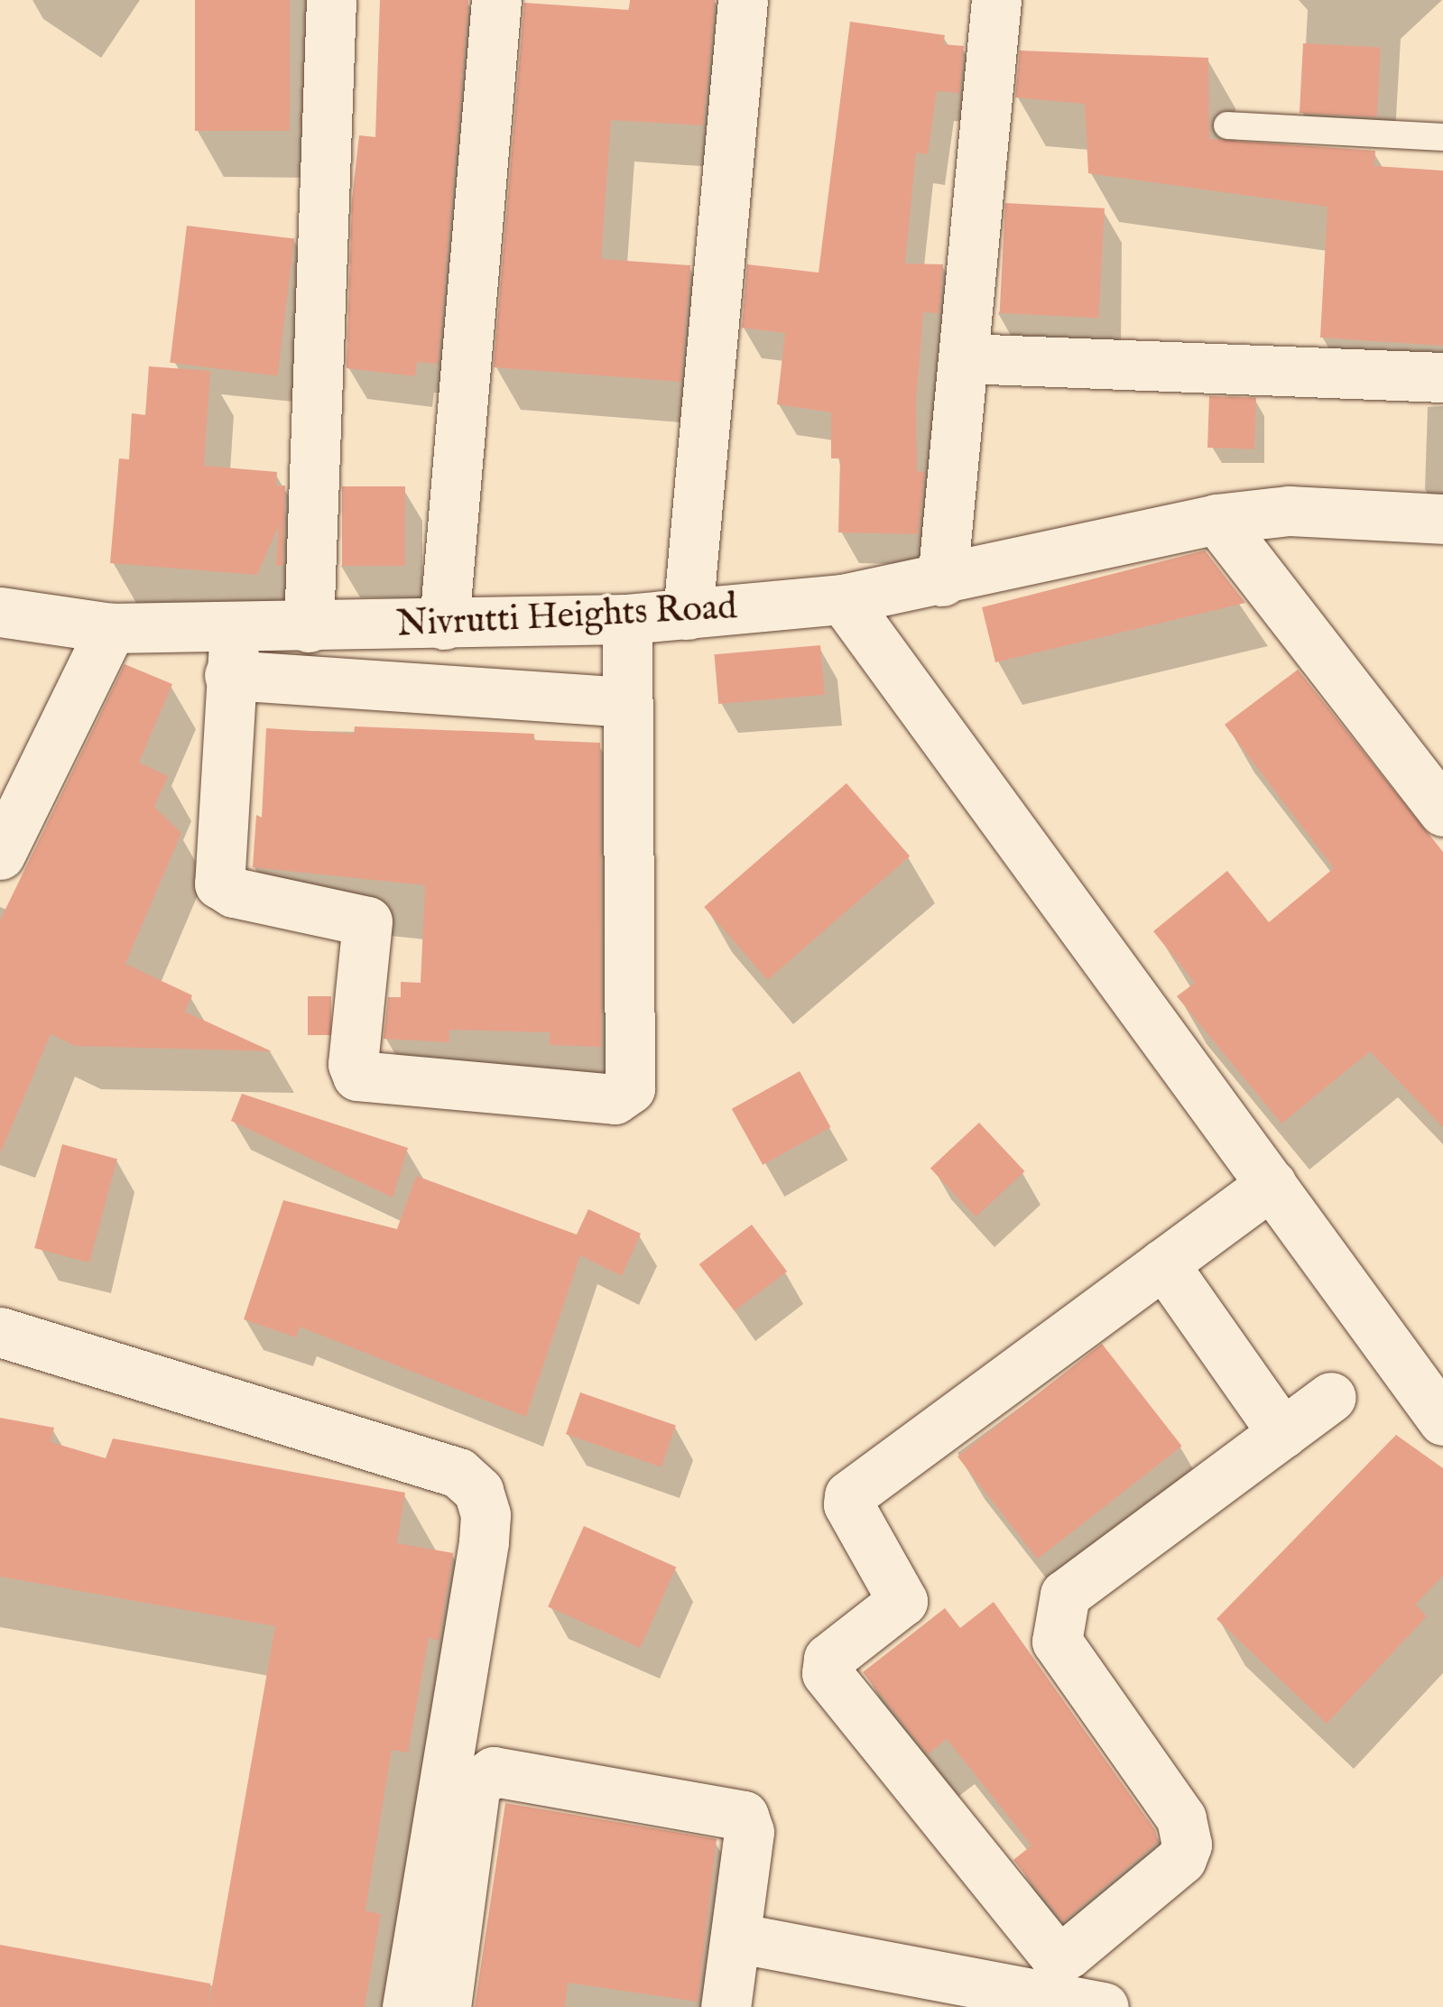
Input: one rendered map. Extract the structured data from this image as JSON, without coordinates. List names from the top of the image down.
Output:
{
  "streets": {
    "street": ["Nivrutti Heights Road"]
  }
}
